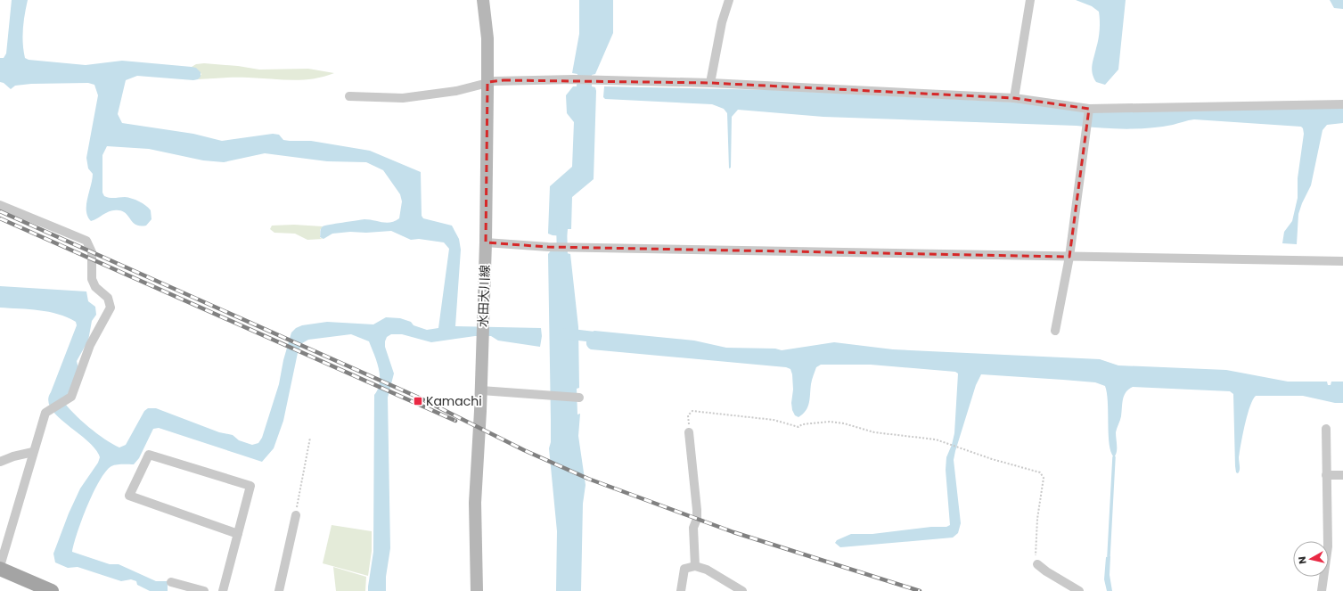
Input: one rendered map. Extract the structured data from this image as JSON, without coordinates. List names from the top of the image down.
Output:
{
  "streets": {
    "main road": ["水田大川線"]
  },
  "places": {
    "transit": ["Kamachi"]
  },
  "north": "left"
}
